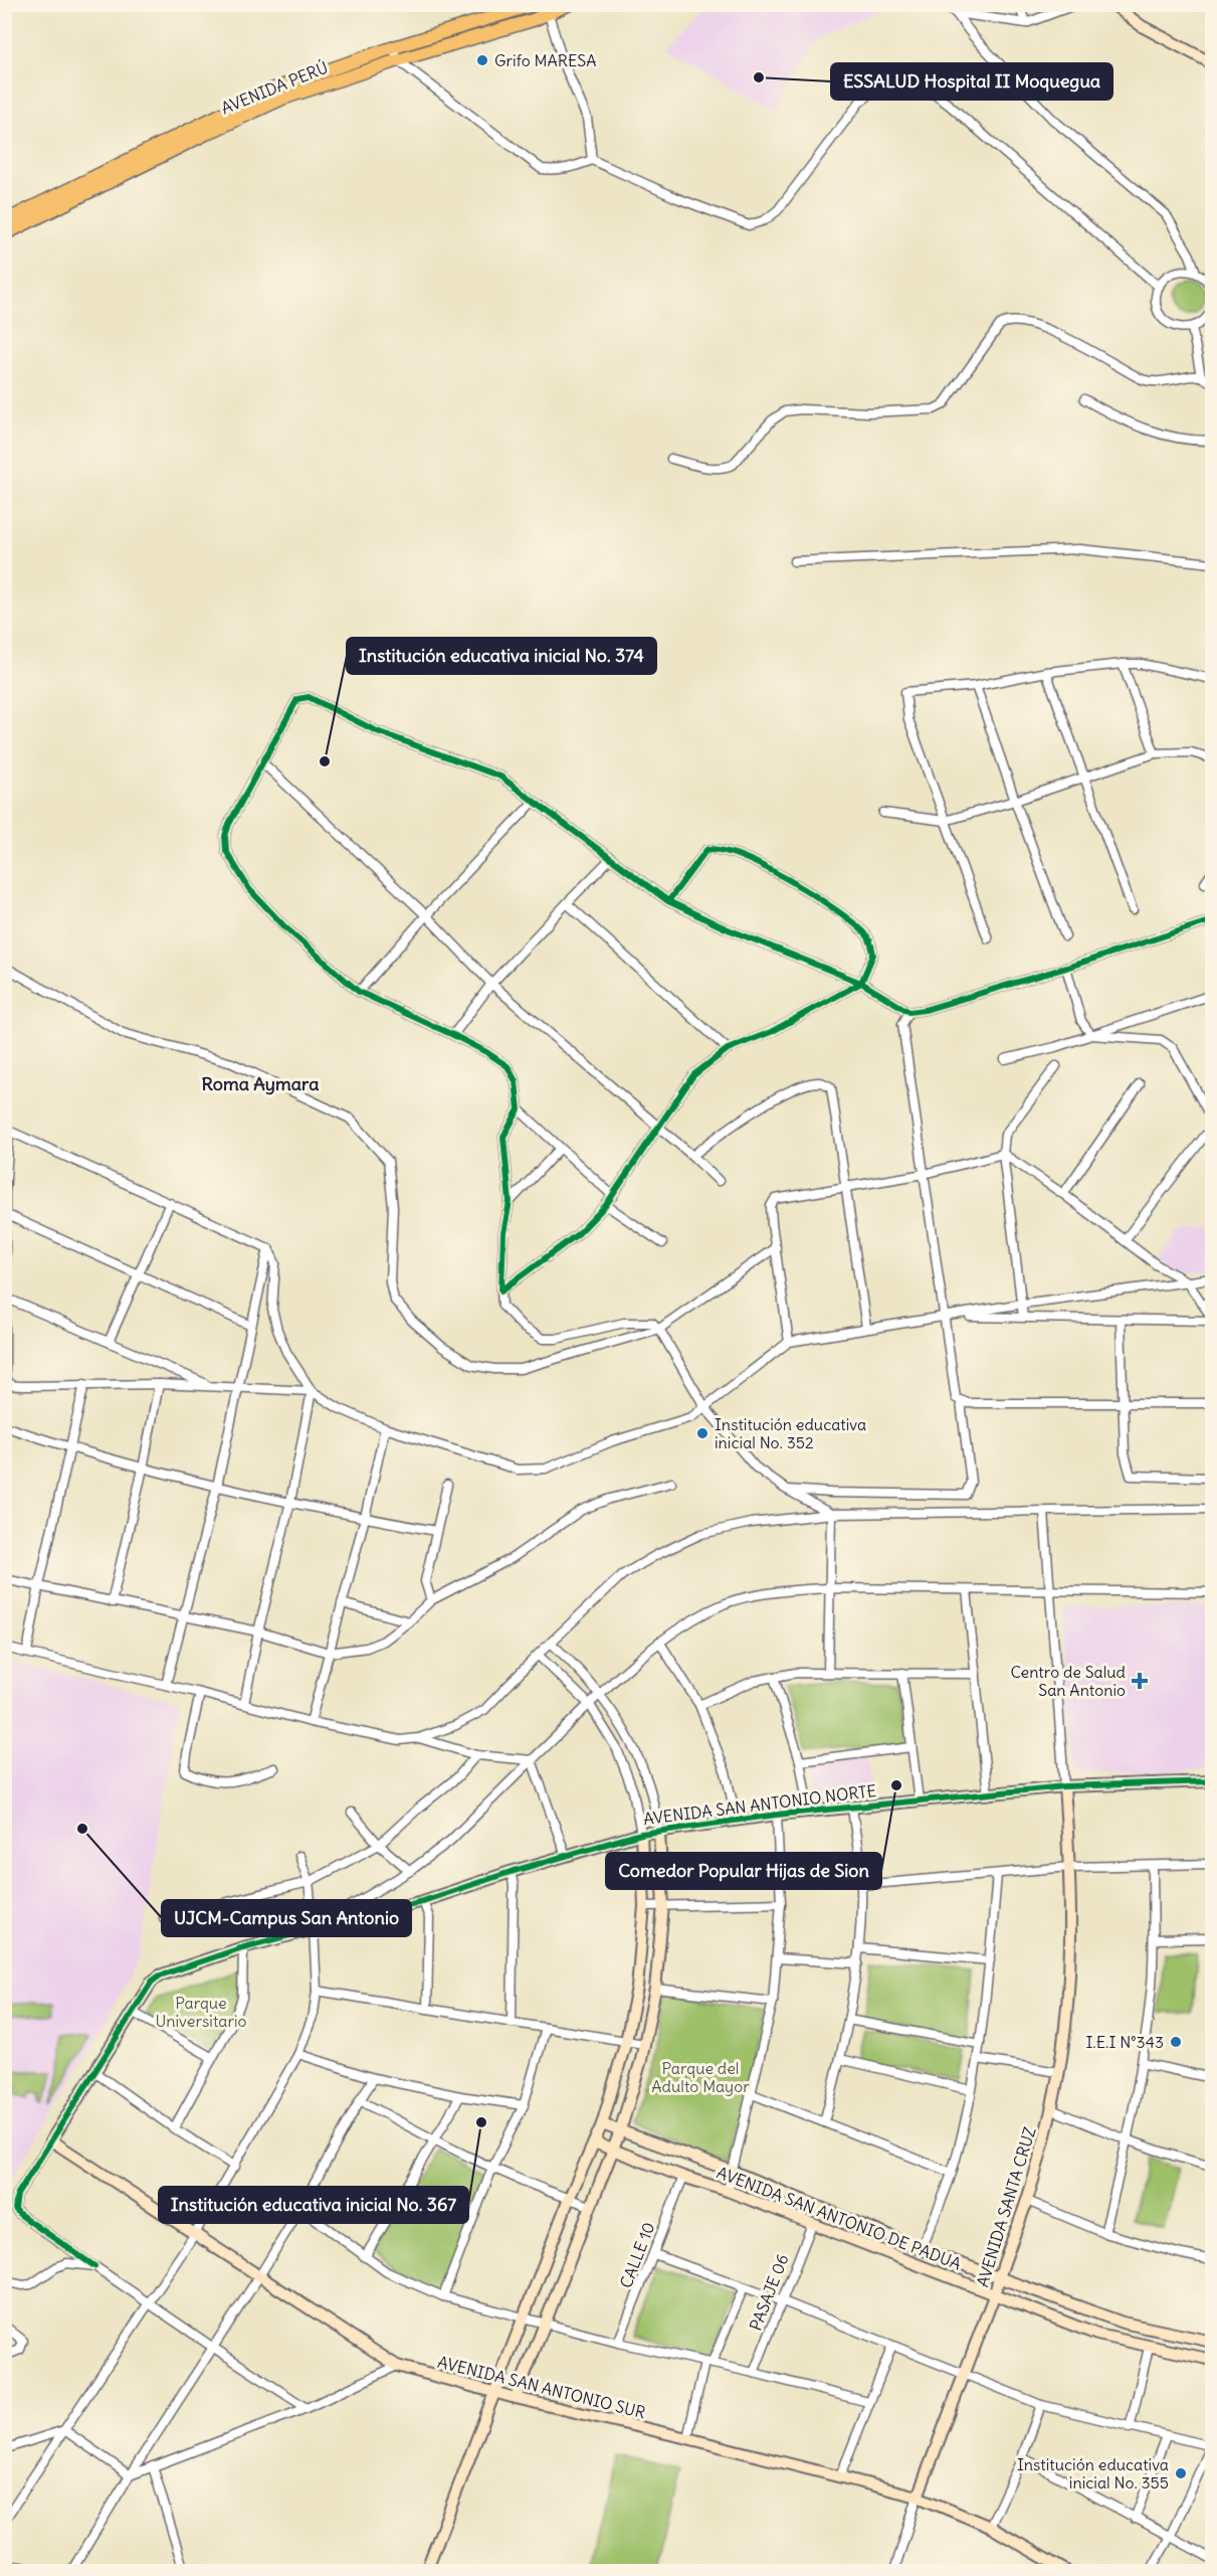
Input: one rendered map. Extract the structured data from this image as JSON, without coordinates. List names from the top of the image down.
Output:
{
  "streets": {
    "main road": ["AVENIDA PERÚ"],
    "street": [
      "AVENIDA SAN ANTONIO NORTE",
      "AVENIDA SANTA CRUZ",
      "AVENIDA SAN ANTONIO DE PADUA",
      "CALLE 10",
      "PASAJE 06",
      "AVENIDA SAN ANTONIO SUR"
    ]
  },
  "crossings": [
    ["AVENIDA SAN ANTONIO NORTE", "AVENIDA SANTA CRUZ"],
    ["AVENIDA SANTA CRUZ", "AVENIDA SAN ANTONIO DE PADUA"],
    ["AVENIDA SANTA CRUZ", "AVENIDA SAN ANTONIO SUR"],
    ["AVENIDA SAN ANTONIO DE PADUA", "CALLE 10"],
    ["AVENIDA SAN ANTONIO DE PADUA", "PASAJE 06"]
  ],
  "districts": ["Roma Aymara"],
  "parks": ["Parque Universitario", "Parque del Adulto Mayor"],
  "places": {
    "other": [
      "Grifo MARESA",
      "ESSALUD Hospital II Moquegua",
      "Institución educativa inicial No. 374",
      "Institución educativa inicial No. 352",
      "Comedor Popular Hijas de Sion",
      "UJCM-Campus San Antonio",
      "I.E.I N°343",
      "Institución educativa inicial No. 367",
      "Institución educativa inicial No. 355"
    ],
    "health": ["Centro de Salud San Antonio"]
  }
}
